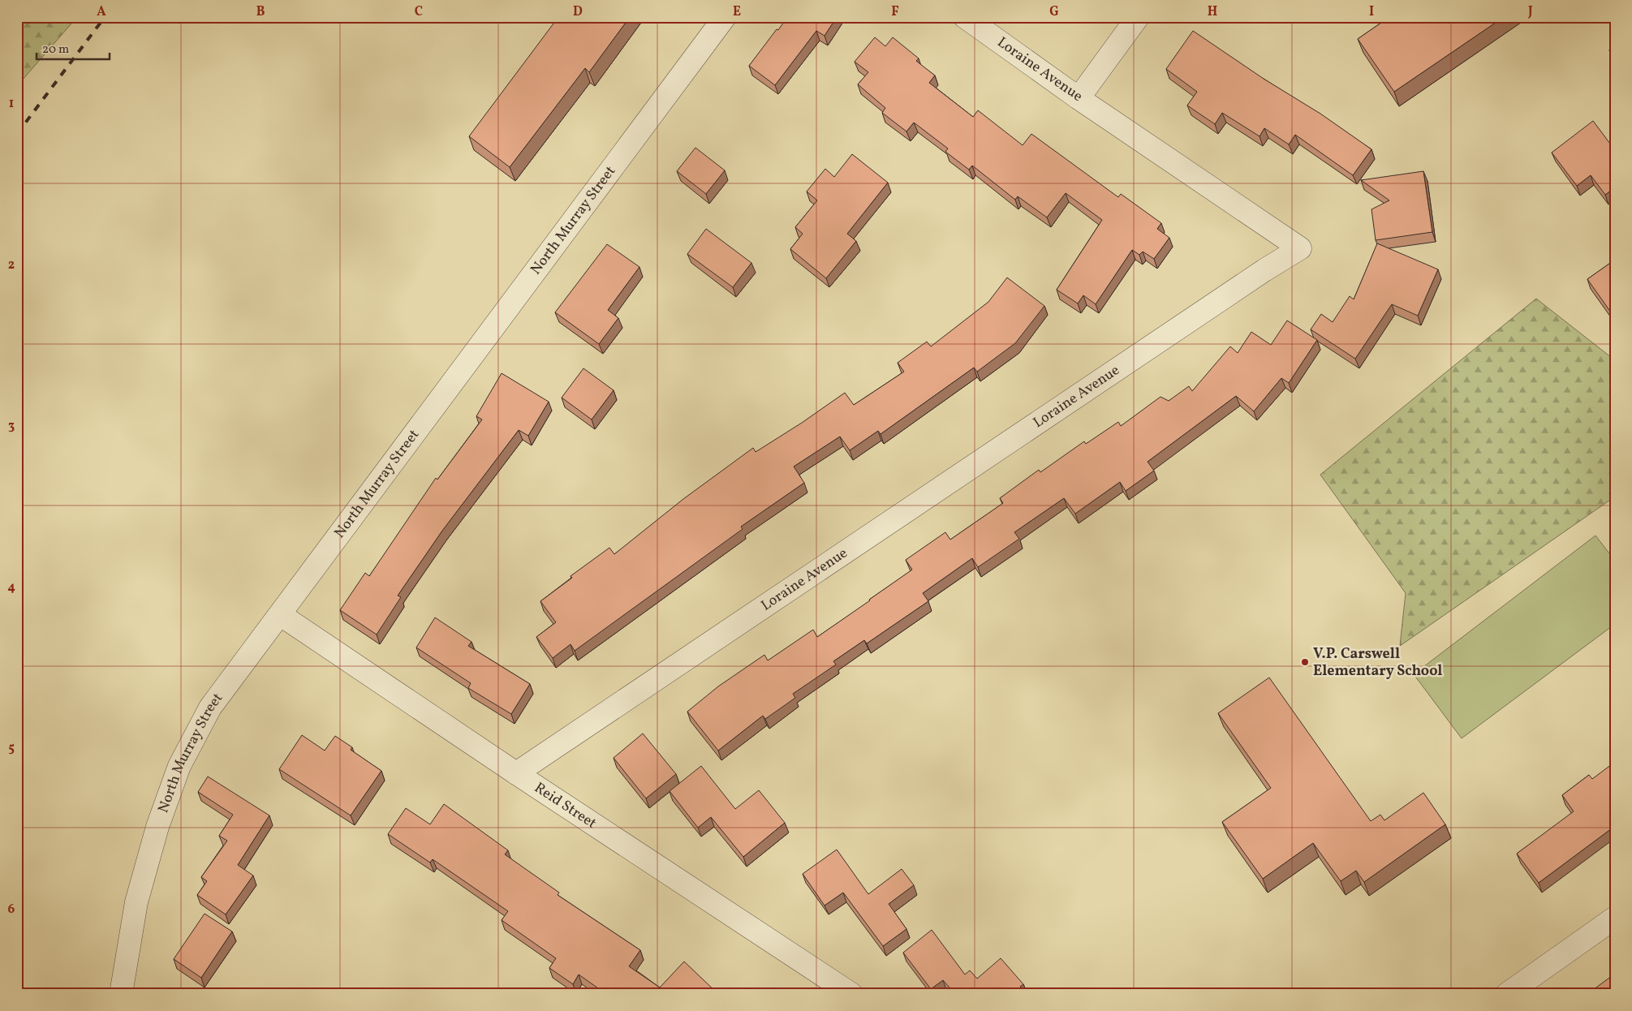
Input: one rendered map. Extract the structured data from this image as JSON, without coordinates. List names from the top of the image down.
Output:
{
  "streets": {
    "street": ["Loraine Avenue", "North Murray Street", "Reid Street"]
  },
  "crossings": [
    ["Loraine Avenue", "Reid Street"],
    ["North Murray Street", "Reid Street"]
  ],
  "places": ["V.P. Carswell Elementary School"],
  "scale_bar": "20 m",
  "grid": {
    "columns": [
      "A",
      "B",
      "C",
      "D",
      "E",
      "F",
      "G",
      "H",
      "I",
      "J"
    ],
    "rows": [
      "1",
      "2",
      "3",
      "4",
      "5",
      "6"
    ]
  }
}
